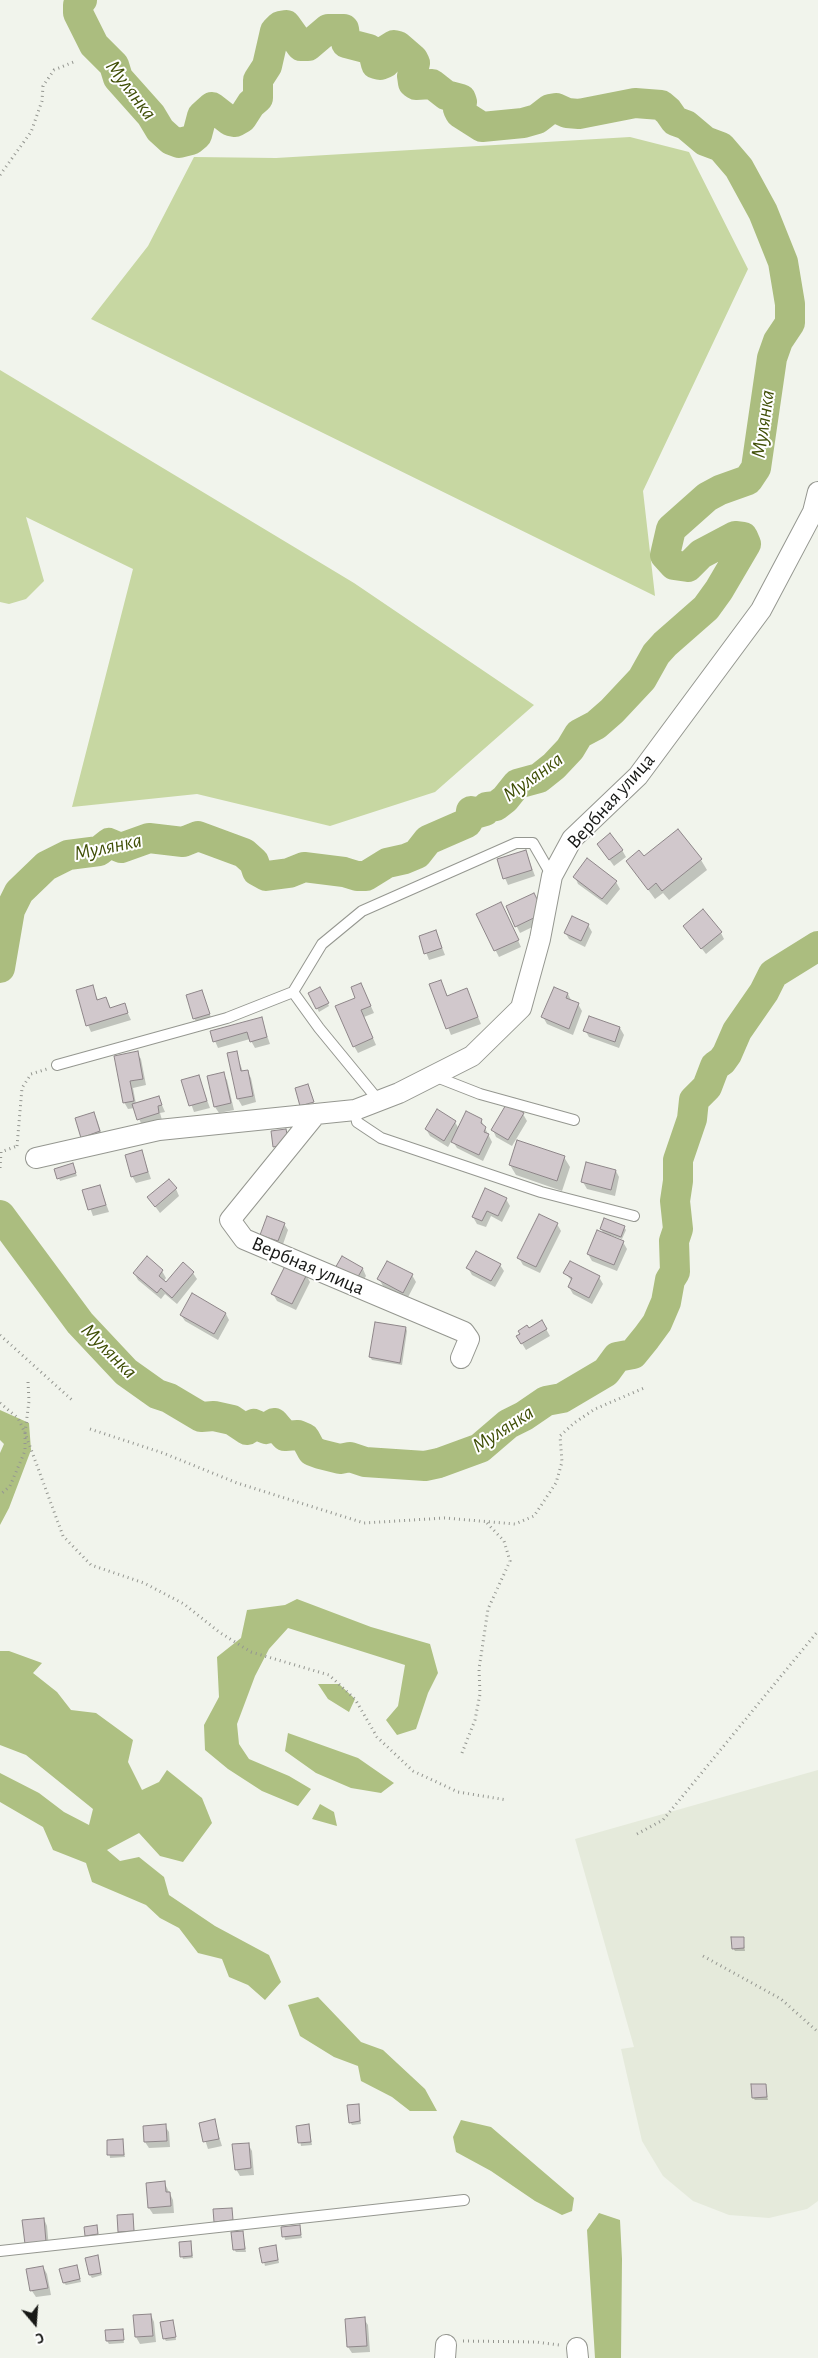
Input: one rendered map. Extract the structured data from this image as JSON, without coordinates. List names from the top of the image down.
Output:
{
  "streets": {
    "street": ["Вербная улица"]
  },
  "water": ["Мулянка"],
  "north": "bottom"
}
